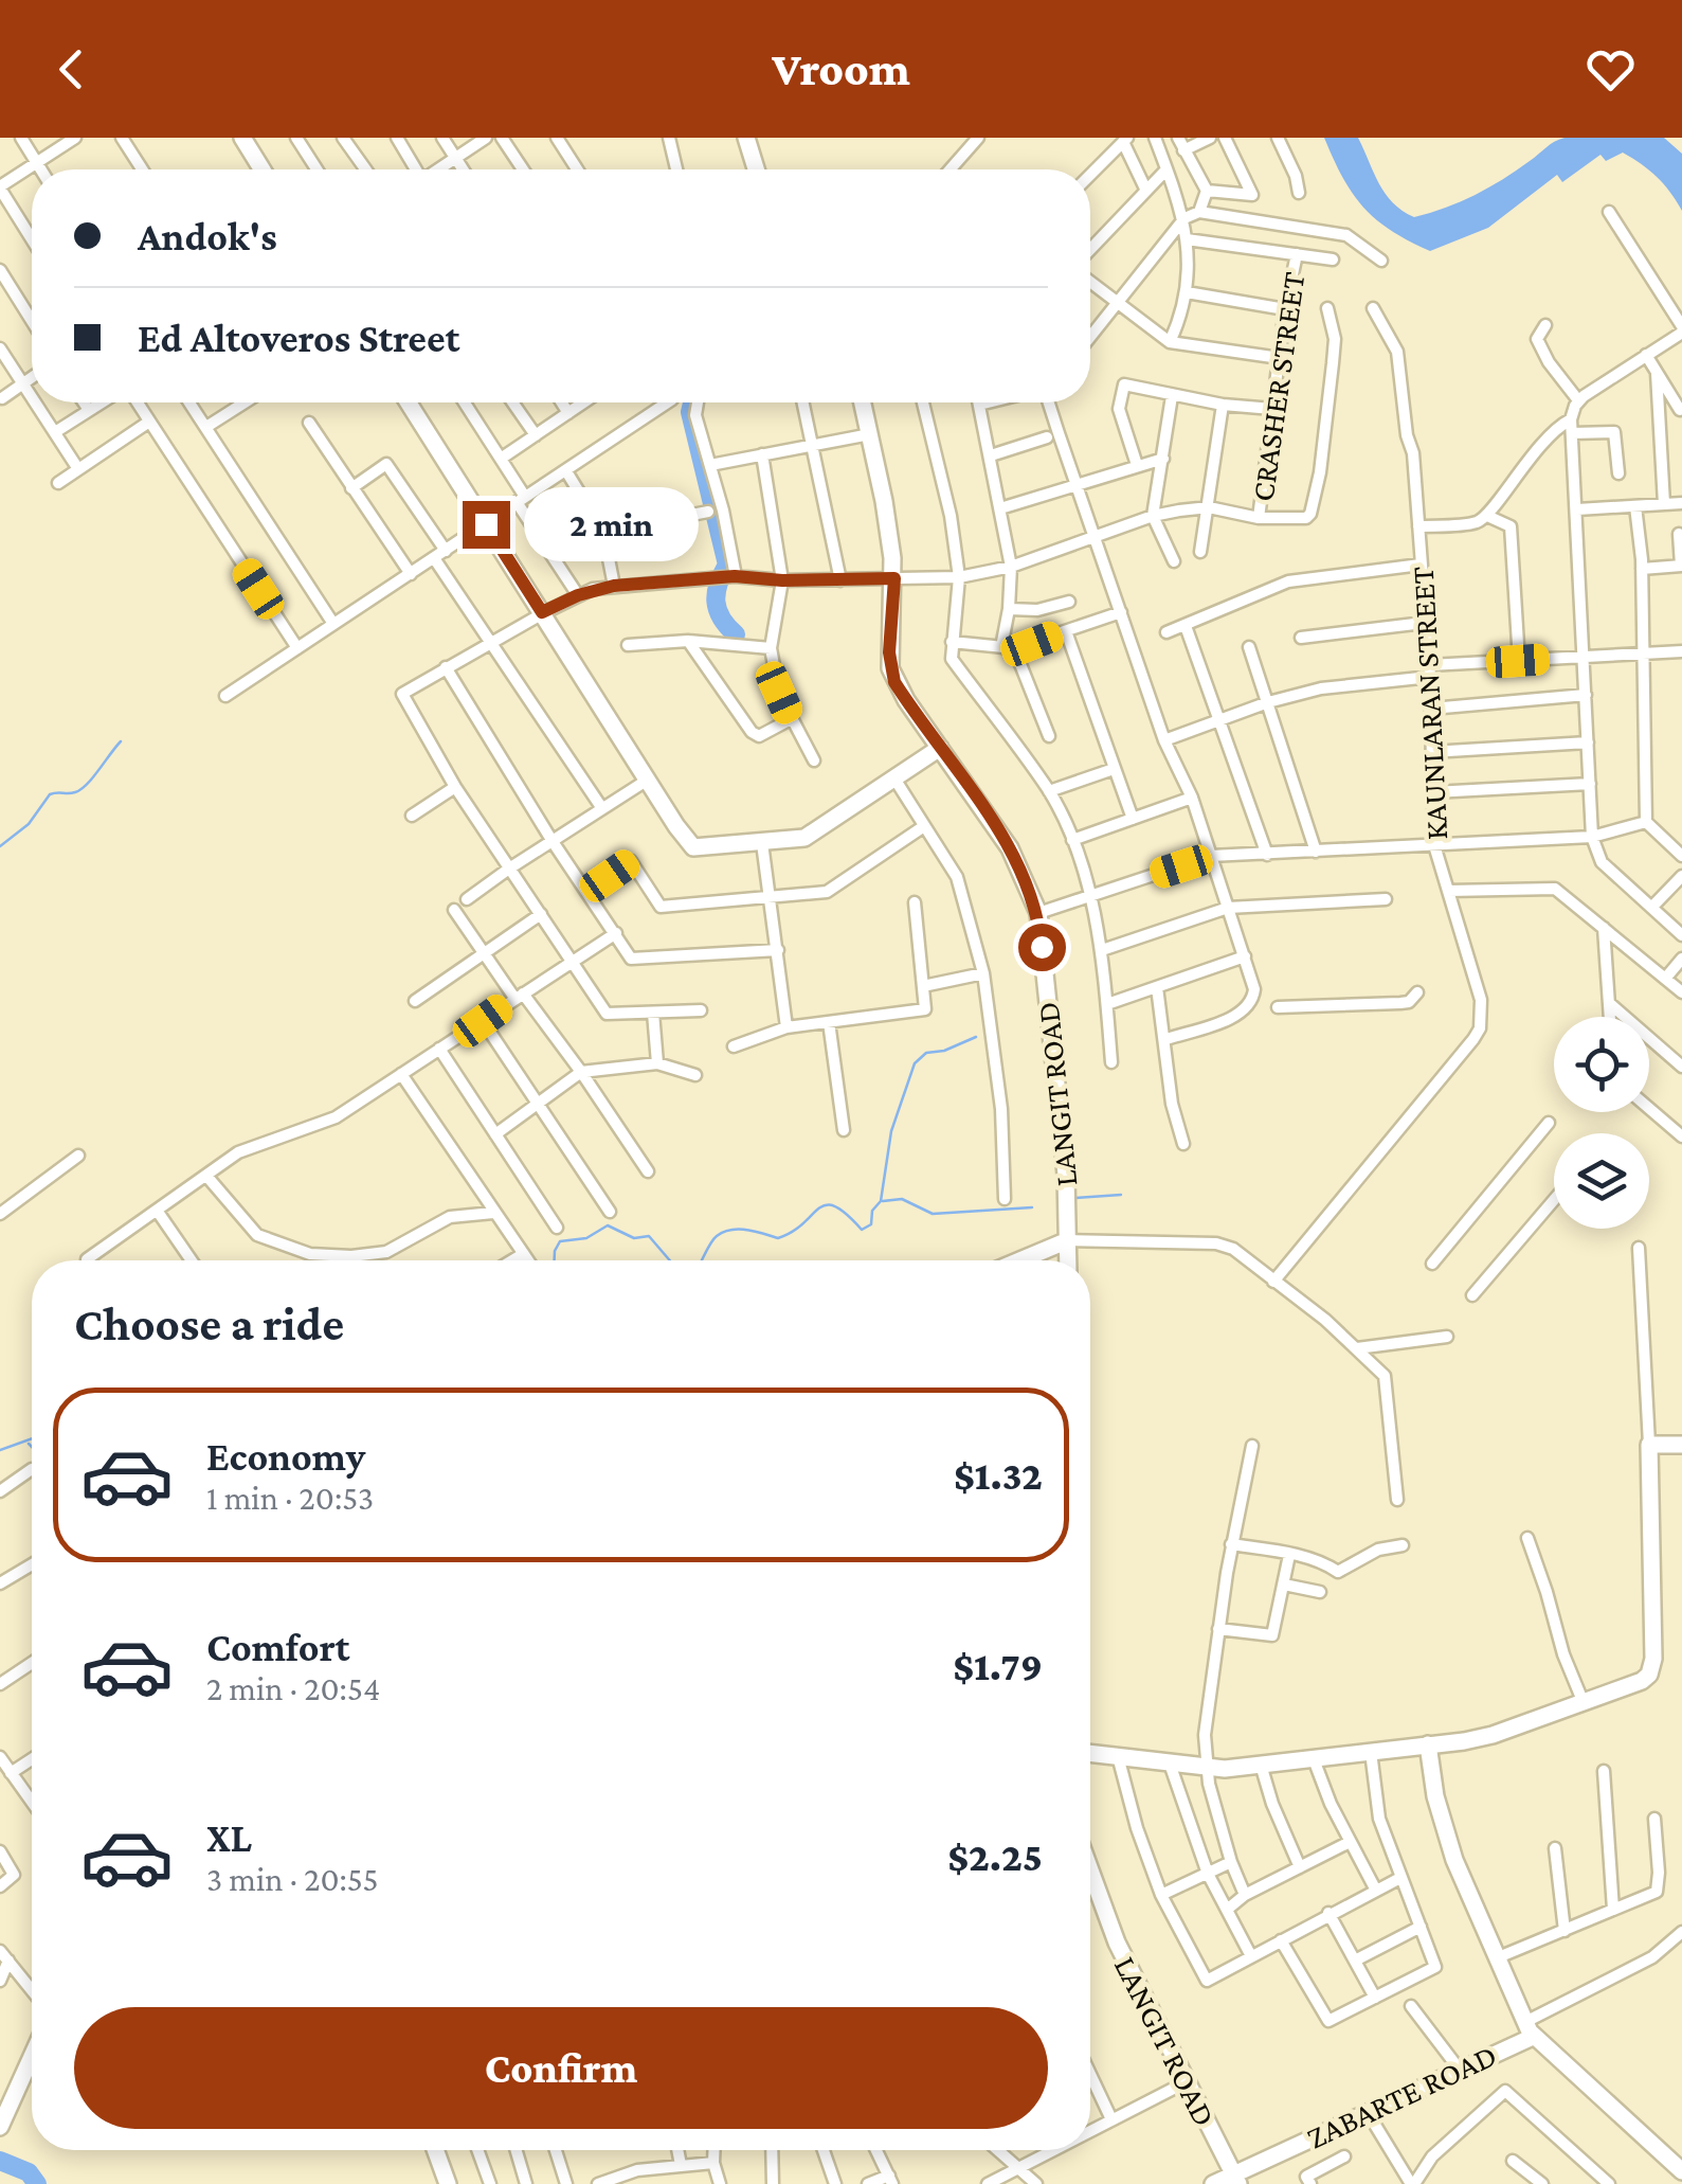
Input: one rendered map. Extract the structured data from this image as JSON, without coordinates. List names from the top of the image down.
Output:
{
  "streets": {
    "street": [
      "CRASHER STREET",
      "KAUNLARAN STREET",
      "LANGIT ROAD",
      "ZABARTE ROAD"
    ]
  },
  "crossings": [
    ["LANGIT ROAD", "ZABARTE ROAD"]
  ],
  "page": {
    "header": "Vroom",
    "banner": ["Andok's", "Ed Altoveros Street"],
    "bubble": "2 min",
    "heading": "Choose a ride",
    "list": [
      {
        "name": "Economy",
        "note": "1 min · 20:53",
        "value": "$1.32"
      },
      {
        "name": "Comfort",
        "note": "2 min · 20:54",
        "value": "$1.79"
      },
      {
        "name": "XL",
        "note": "3 min · 20:55",
        "value": "$2.25"
      }
    ],
    "buttons": "Confirm"
  }
}
